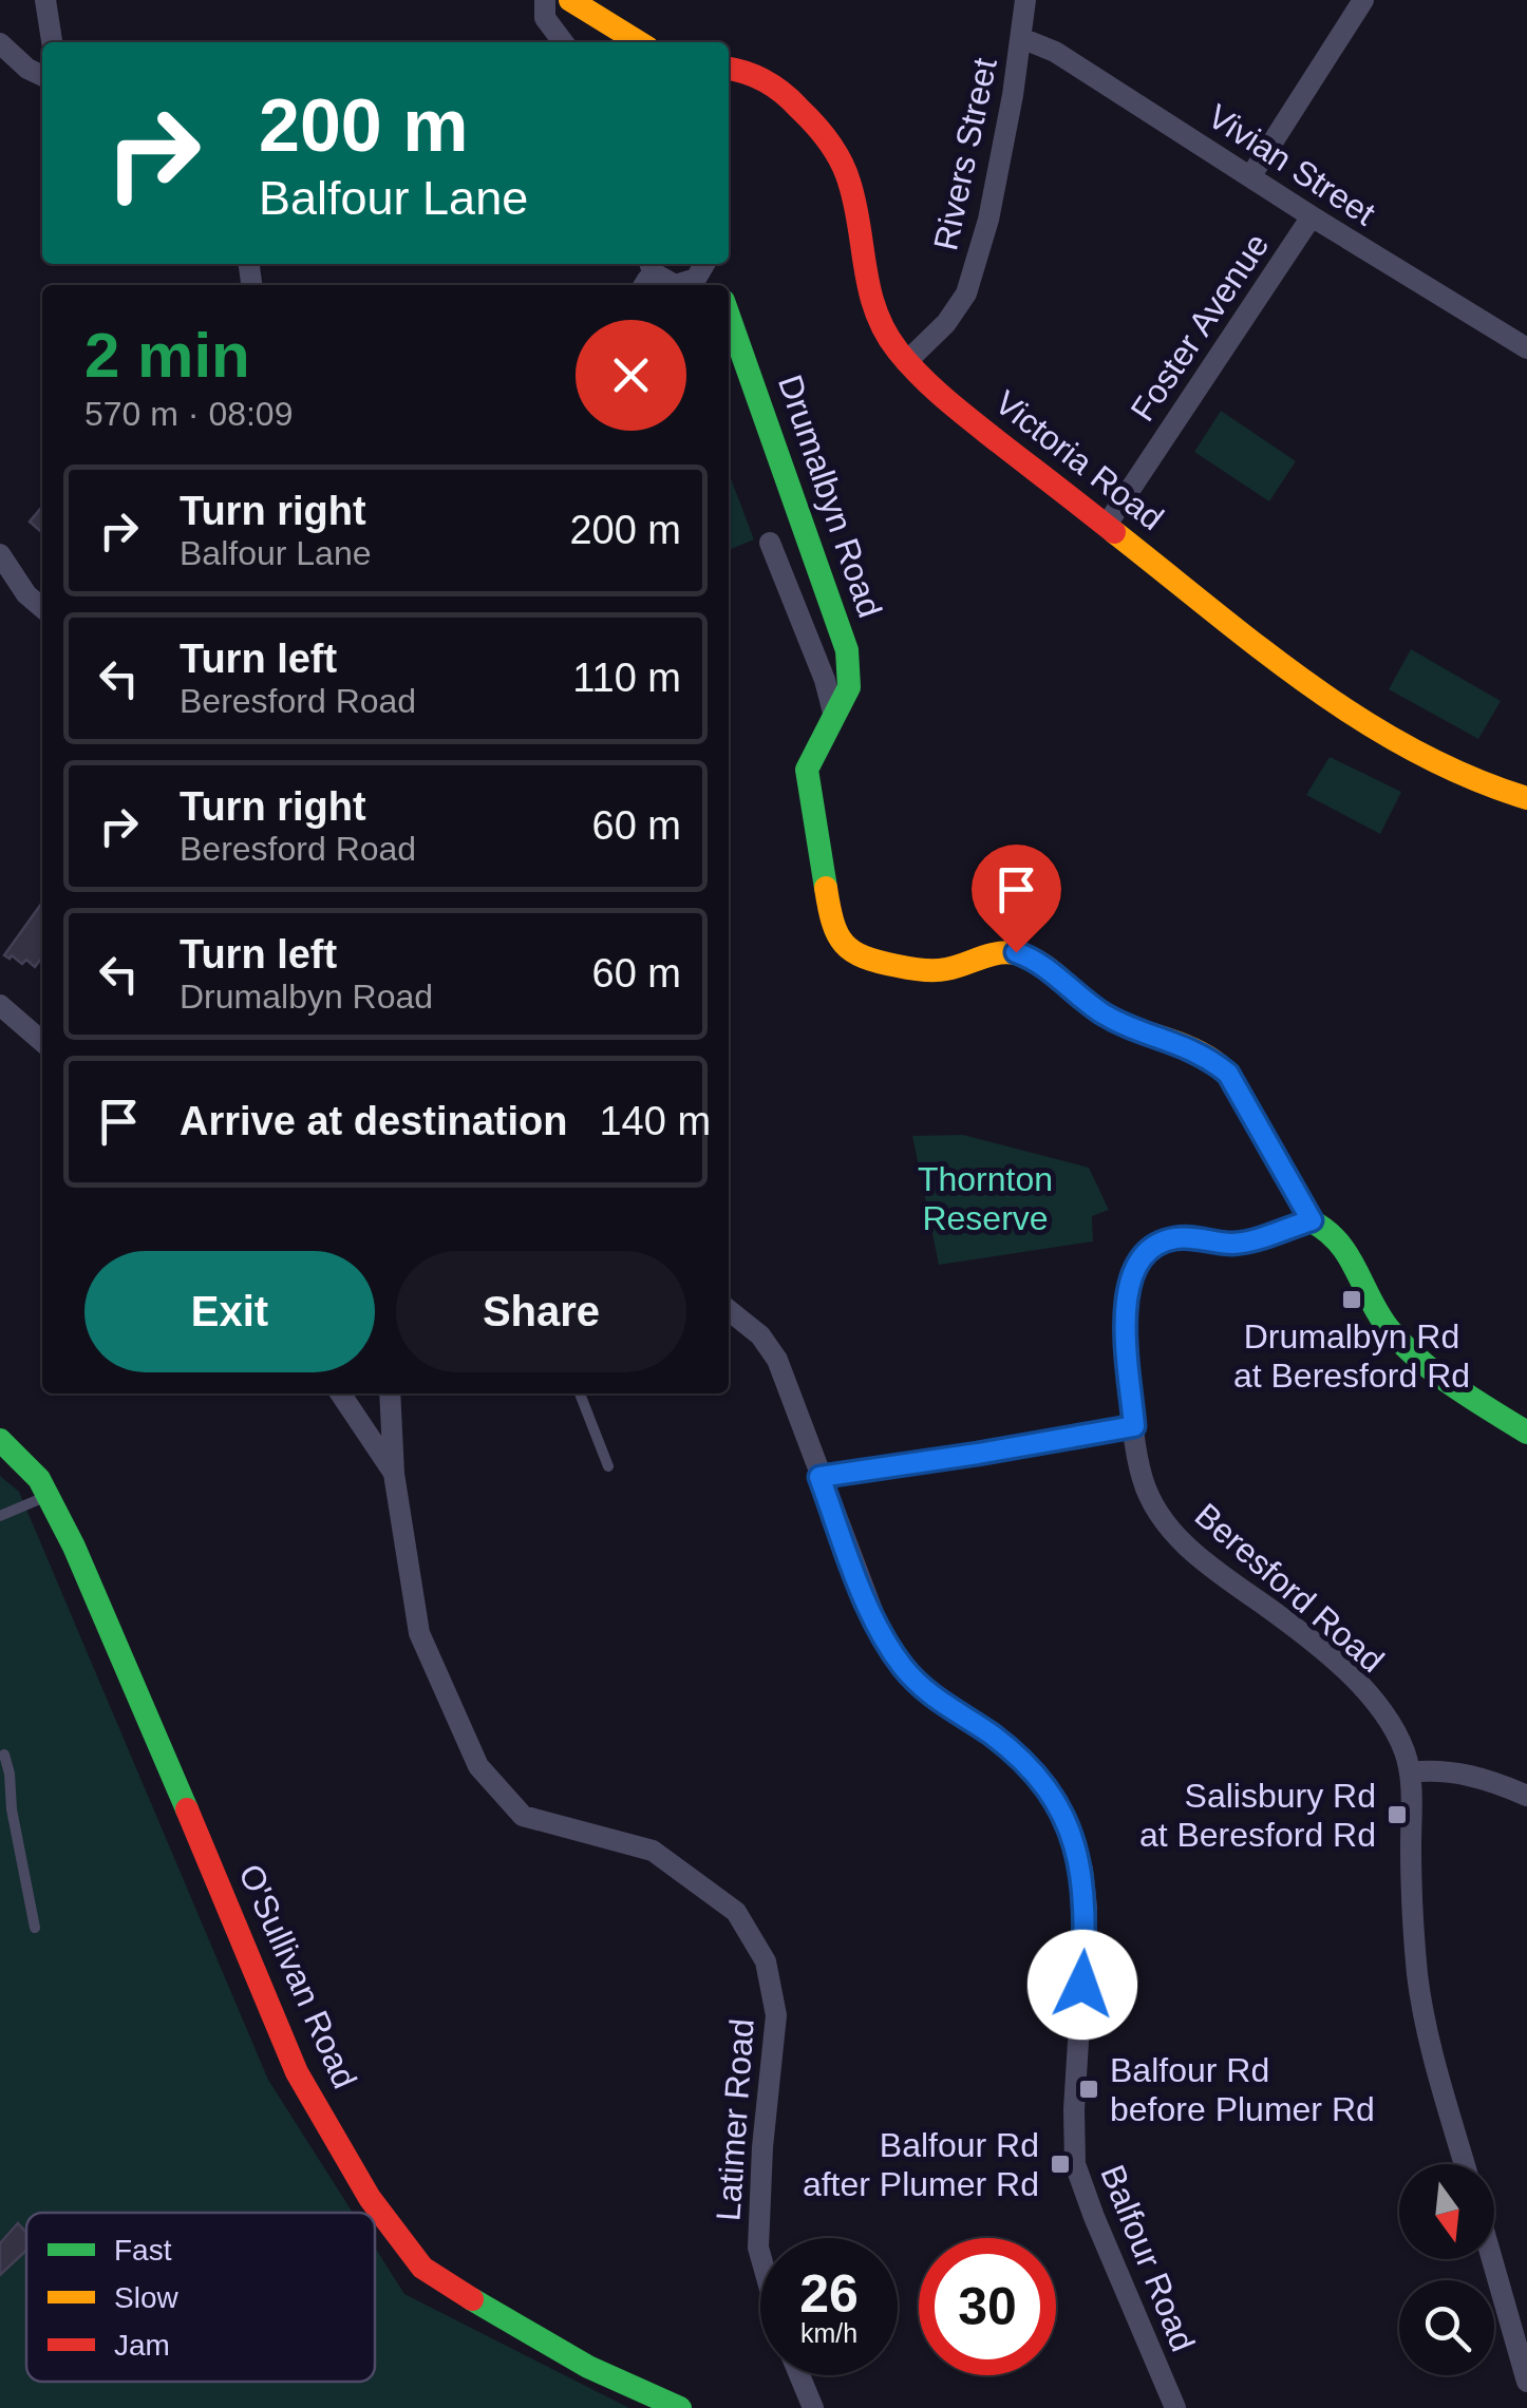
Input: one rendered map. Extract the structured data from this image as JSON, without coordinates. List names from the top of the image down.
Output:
{
  "streets": {
    "street": [
      "Rivers Street",
      "Vivian Street",
      "Foster Avenue",
      "Victoria Road",
      "Drumalbyn Road",
      "Beresford Road",
      "O'Sullivan Road",
      "Latimer Road",
      "Balfour Road"
    ]
  },
  "crossings": [
    ["Rivers Street", "Vivian Street"],
    ["Rivers Street", "Victoria Road"],
    ["Vivian Street", "Foster Avenue"],
    ["Foster Avenue", "Victoria Road"],
    ["Drumalbyn Road", "Beresford Road"]
  ],
  "parks": ["Thornton Reserve"],
  "places": {
    "transit": [
      "Drumalbyn Rd at Beresford Rd",
      "Salisbury Rd at Beresford Rd",
      "Balfour Rd before Plumer Rd",
      "Balfour Rd after Plumer Rd"
    ]
  },
  "legend": ["Fast", "Slow", "Jam"],
  "north": "bottom",
  "page": {
    "turn": ["200 m", "Balfour Lane"],
    "heading": ["2 min", "570 m · 08:09"],
    "list": [
      {
        "name": "Turn right",
        "note": "Balfour Lane",
        "value": "200 m"
      },
      {
        "name": "Turn left",
        "note": "Beresford Road",
        "value": "110 m"
      },
      {
        "name": "Turn right",
        "note": "Beresford Road",
        "value": "60 m"
      },
      {
        "name": "Turn left",
        "note": "Drumalbyn Road",
        "value": "60 m"
      },
      {
        "name": "Arrive at destination",
        "value": "140 m"
      }
    ],
    "buttons": ["Exit", "Share"],
    "speed": "26 km/h",
    "limit": "30"
  }
}
